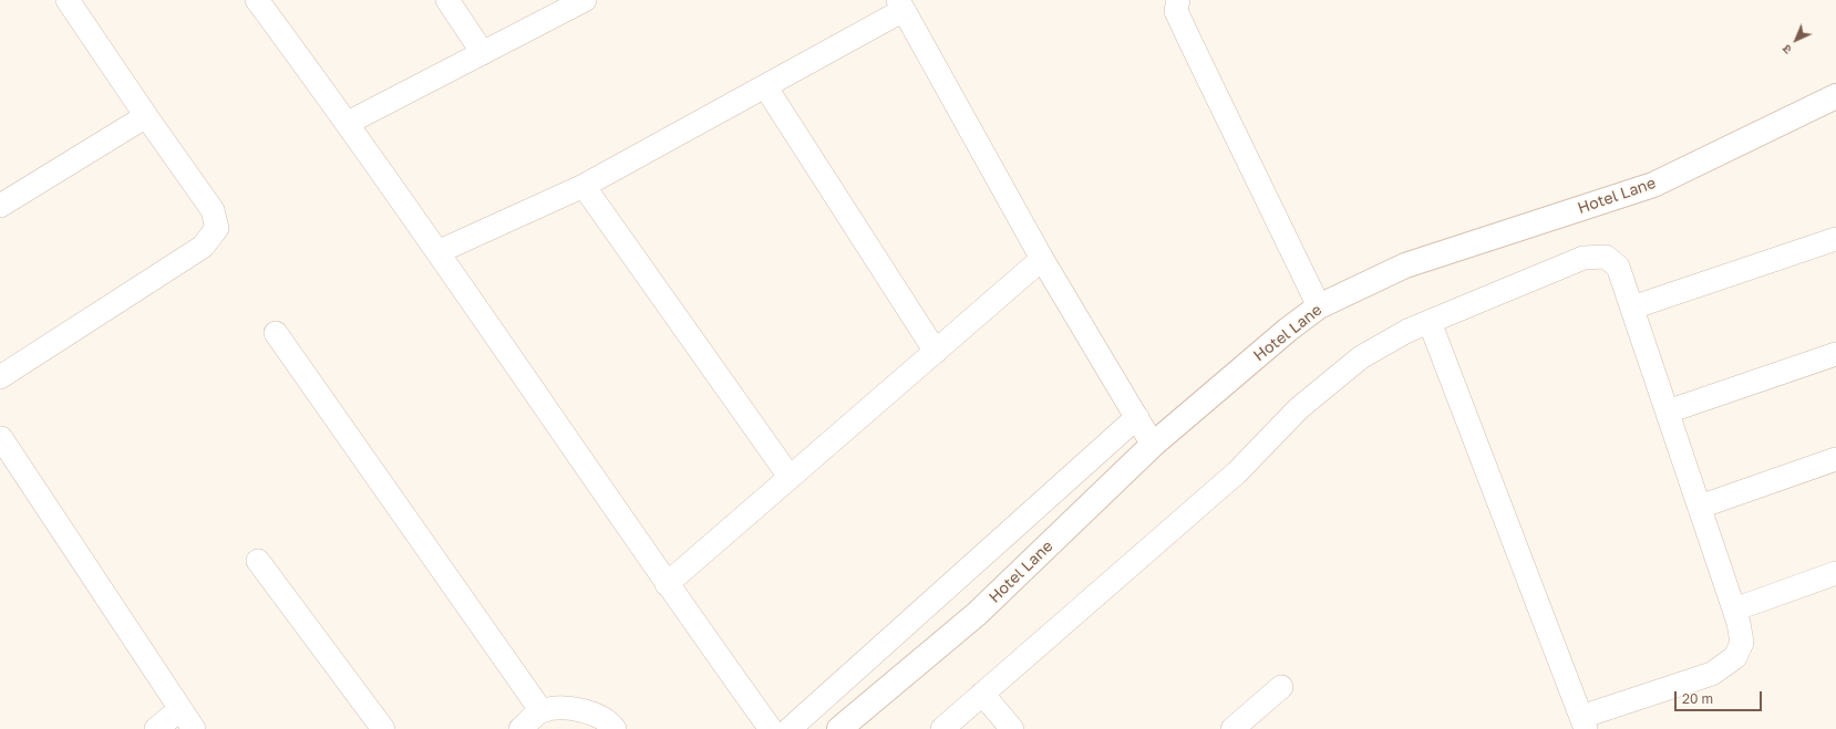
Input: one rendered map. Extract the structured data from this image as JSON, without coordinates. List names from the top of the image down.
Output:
{
  "streets": {
    "street": ["Hotel Lane"]
  },
  "scale_bar": "20 m",
  "north": "bottom left"
}
